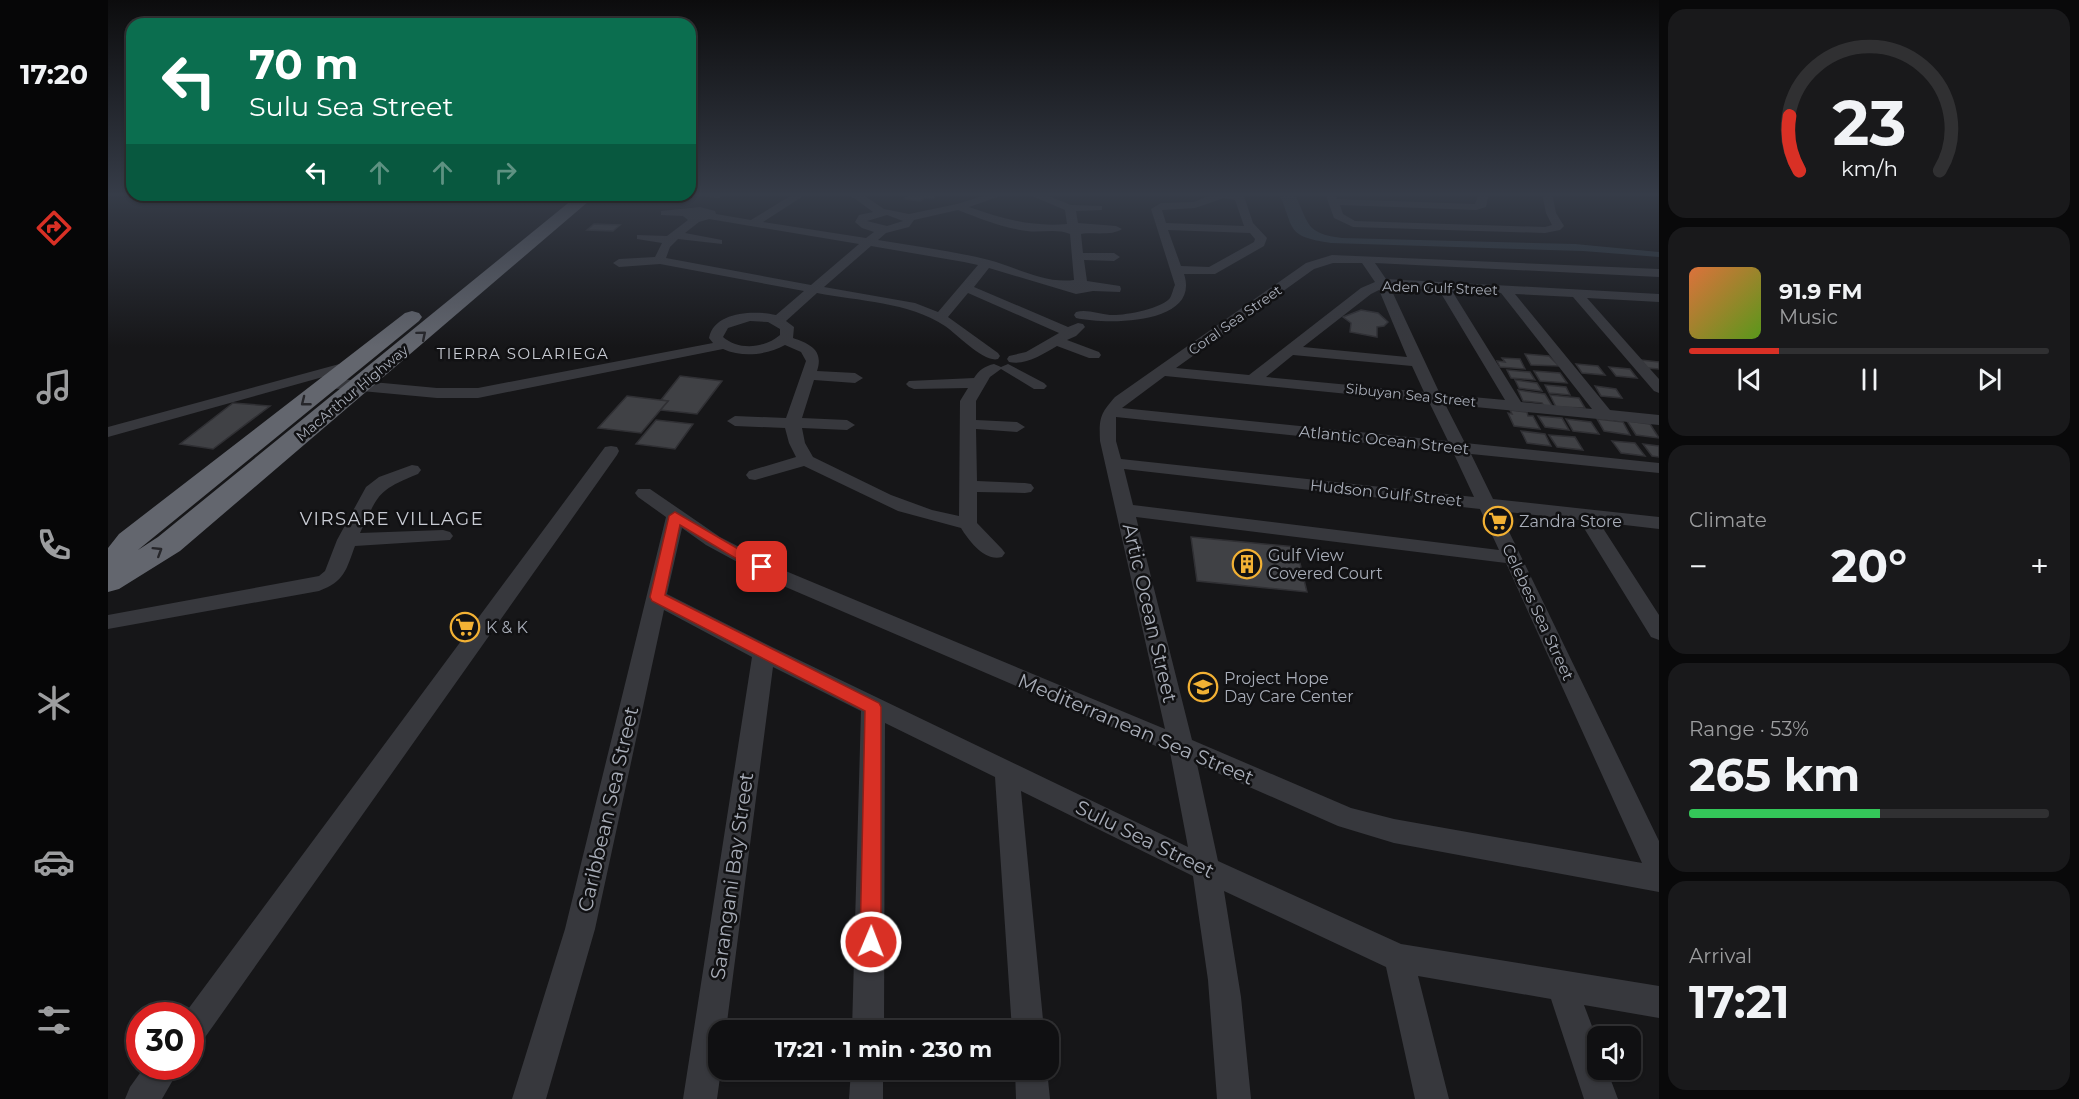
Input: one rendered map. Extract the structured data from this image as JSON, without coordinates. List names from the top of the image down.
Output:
{
  "streets": {
    "highway": ["MacArthur Highway"],
    "street": [
      "Aden Gulf Street",
      "Coral Sea Street",
      "Sibuyan Sea Street",
      "Atlantic Ocean Street",
      "Hudson Gulf Street",
      "Celebes Sea Street",
      "Artic Ocean Street",
      "Mediterranean Sea Street",
      "Caribbean Sea Street",
      "Sulu Sea Street",
      "Sarangani Bay Street"
    ]
  },
  "crossings": [
    ["Aden Gulf Street", "Sibuyan Sea Street"],
    ["Aden Gulf Street", "Celebes Sea Street"],
    ["Coral Sea Street", "Sibuyan Sea Street"],
    ["Coral Sea Street", "Atlantic Ocean Street"],
    ["Coral Sea Street", "Celebes Sea Street"],
    ["Coral Sea Street", "Artic Ocean Street"],
    ["Sibuyan Sea Street", "Celebes Sea Street"],
    ["Atlantic Ocean Street", "Celebes Sea Street"],
    ["Atlantic Ocean Street", "Artic Ocean Street"],
    ["Hudson Gulf Street", "Celebes Sea Street"],
    ["Hudson Gulf Street", "Artic Ocean Street"],
    ["Artic Ocean Street", "Mediterranean Sea Street"],
    ["Artic Ocean Street", "Sulu Sea Street"],
    ["Mediterranean Sea Street", "Caribbean Sea Street"],
    ["Caribbean Sea Street", "Sulu Sea Street"],
    ["Sulu Sea Street", "Sarangani Bay Street"]
  ],
  "districts": ["TIERRA SOLARIEGA", "VIRSARE VILLAGE"],
  "places": {
    "supermarket": ["Zandra Store", "K & K"],
    "building": ["Gulf View Covered Court"],
    "school or university": ["Project Hope Day Care Center"]
  },
  "page": {
    "tabs": "17:20",
    "turn": ["70 m", "Sulu Sea Street"],
    "song": ["91.9 FM", "Music"],
    "tile": [
      "Climate",
      ["Range · 53%", "265 km"],
      ["Arrival", "17:21"]
    ],
    "heat": ["−", "20°", "+"],
    "limit": "30",
    "trip": "17:21 · 1 min · 230 m",
    "gauge": ["23", "km/h"]
  }
}
